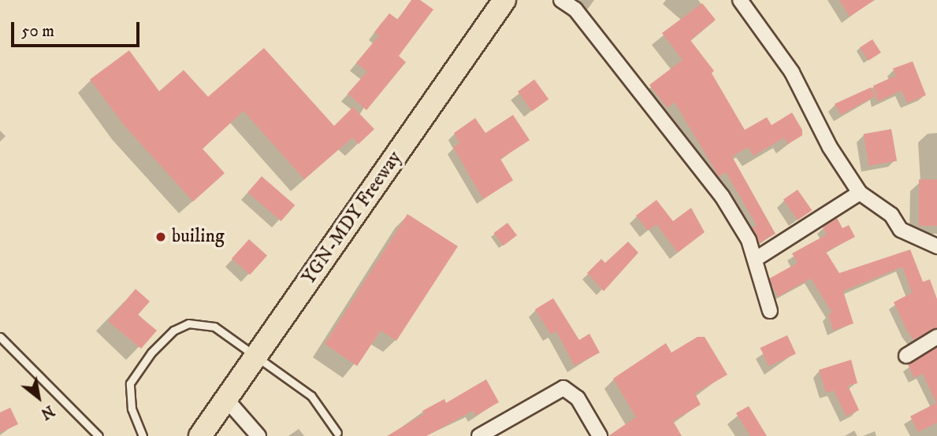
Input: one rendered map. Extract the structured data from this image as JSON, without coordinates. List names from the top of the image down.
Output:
{
  "streets": {
    "main road": ["YGN-MDY Freeway"]
  },
  "places": ["builing"],
  "scale_bar": "50 m",
  "north": "bottom right"
}
